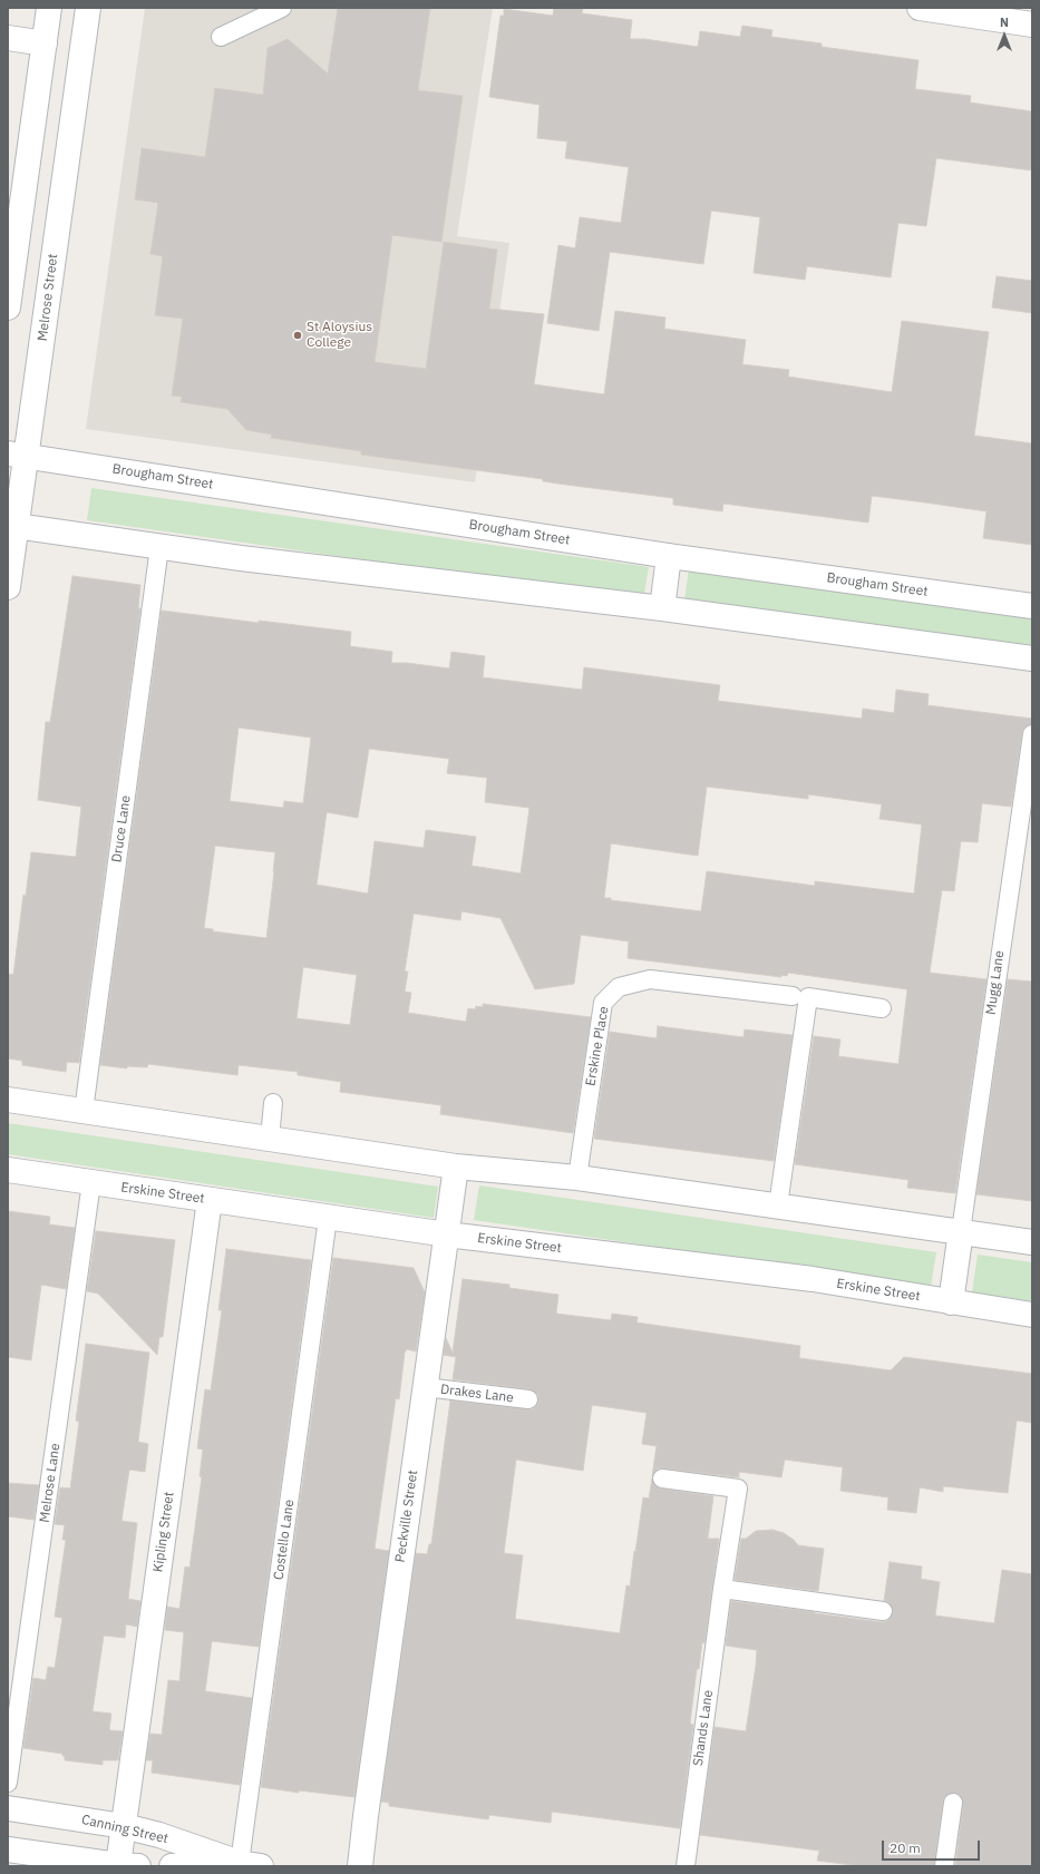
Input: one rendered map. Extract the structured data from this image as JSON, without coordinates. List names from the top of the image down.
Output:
{
  "streets": {
    "street": [
      "Melrose Street",
      "Brougham Street",
      "Erskine Street",
      "Peckville Street",
      "Kipling Street",
      "Canning Street"
    ],
    "lane": [
      "Druce Lane",
      "Mugg Lane",
      "Erskine Place",
      "Drakes Lane",
      "Melrose Lane",
      "Costello Lane",
      "Shands Lane"
    ]
  },
  "crossings": [
    ["Melrose Street", "Brougham Street"],
    ["Erskine Street", "Melrose Lane"],
    ["Erskine Street", "Peckville Street"],
    ["Erskine Street", "Kipling Street"],
    ["Erskine Street", "Costello Lane"],
    ["Drakes Lane", "Peckville Street"],
    ["Kipling Street", "Canning Street"],
    ["Costello Lane", "Canning Street"]
  ],
  "places": ["St Aloysius College"],
  "scale_bar": "20 m",
  "north": "top"
}
